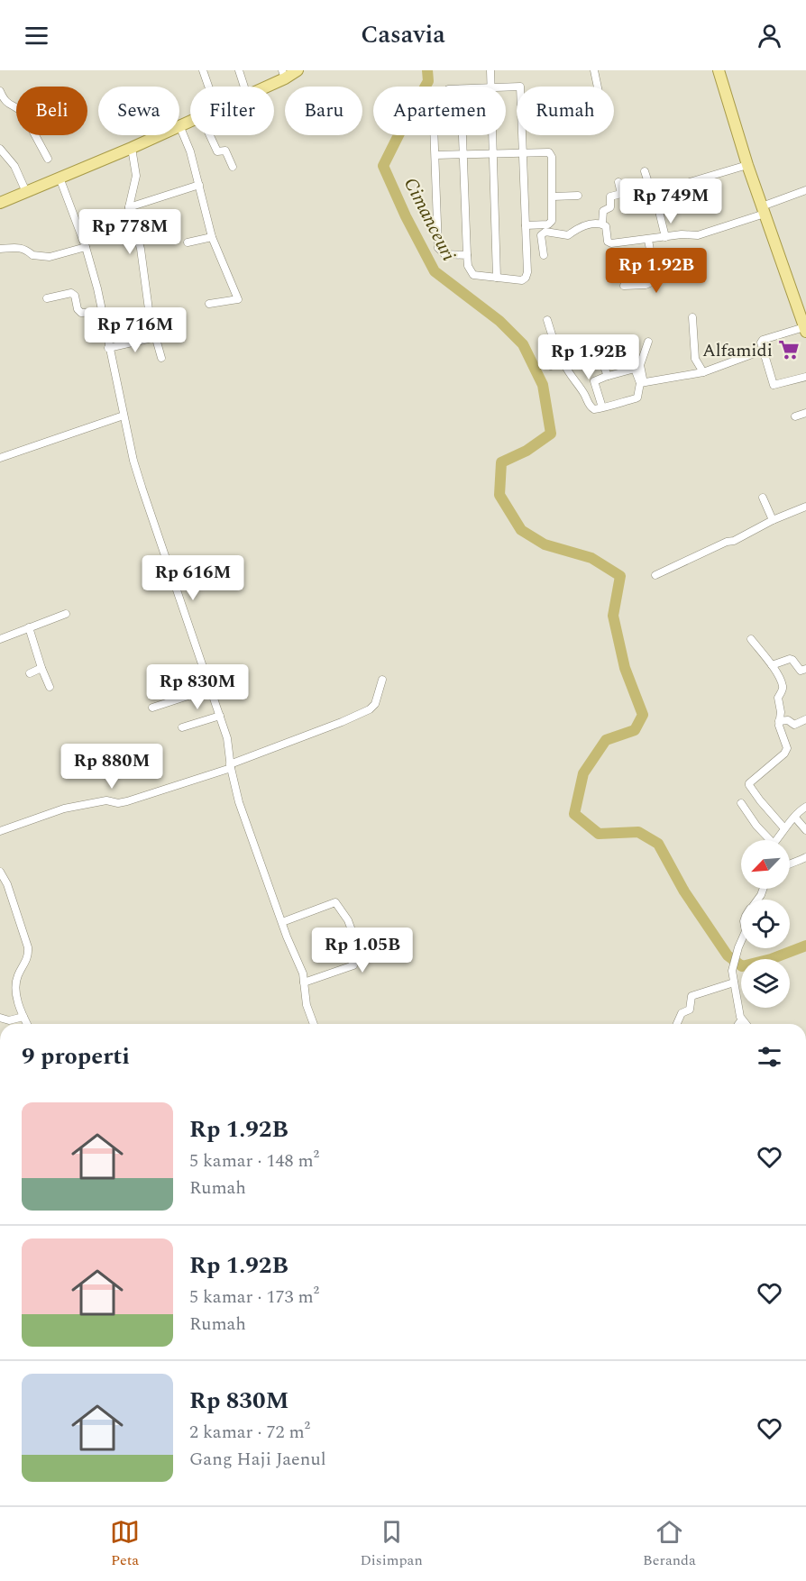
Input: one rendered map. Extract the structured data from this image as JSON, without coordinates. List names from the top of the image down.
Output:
{
  "water": ["Cimanceuri"],
  "places": {
    "supermarket": ["Alfamidi"]
  },
  "north": "bottom left",
  "page": {
    "header": "Casavia",
    "chip": [
      "Beli",
      "Sewa",
      "Filter",
      "Baru",
      "Apartemen",
      "Rumah"
    ],
    "price": [
      "Rp 749M",
      "Rp 778M",
      "Rp 1.92B",
      "Rp 716M",
      "Rp 1.92B",
      "Rp 616M",
      "Rp 830M",
      "Rp 880M",
      "Rp 1.05B"
    ],
    "heading": "9 properti",
    "list": [
      {
        "name": "Rp 1.92B",
        "note": "5 kamar · 148 m² · Rumah"
      },
      {
        "name": "Rp 1.92B",
        "note": "5 kamar · 173 m² · Rumah"
      },
      {
        "name": "Rp 830M",
        "note": "2 kamar · 72 m² · Gang Haji Jaenul"
      }
    ],
    "tabs": ["Peta", "Disimpan", "Beranda"]
  }
}
